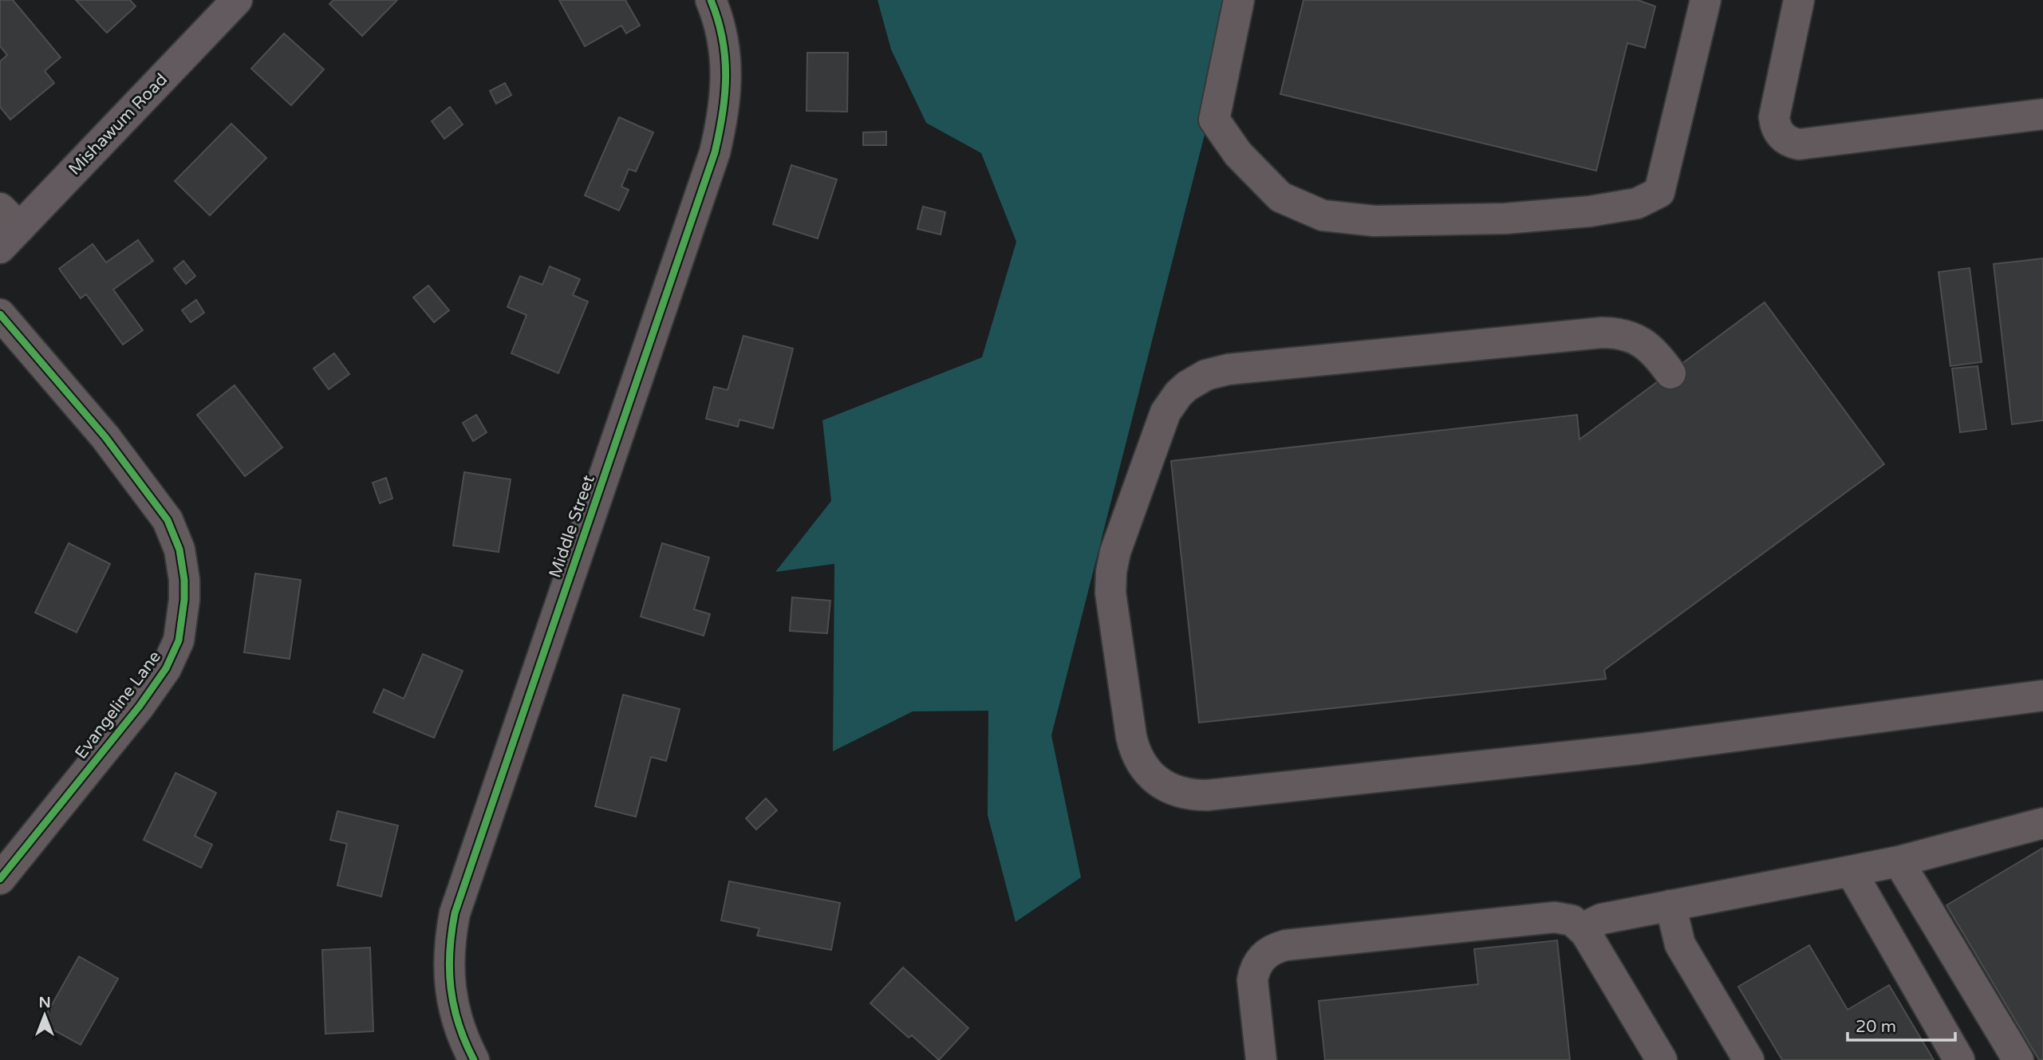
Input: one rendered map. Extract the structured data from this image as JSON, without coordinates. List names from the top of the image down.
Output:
{
  "streets": {
    "main road": ["Mishawum Road"],
    "street": ["Middle Street", "Evangeline Lane"]
  },
  "scale_bar": "20 m",
  "north": "top"
}
